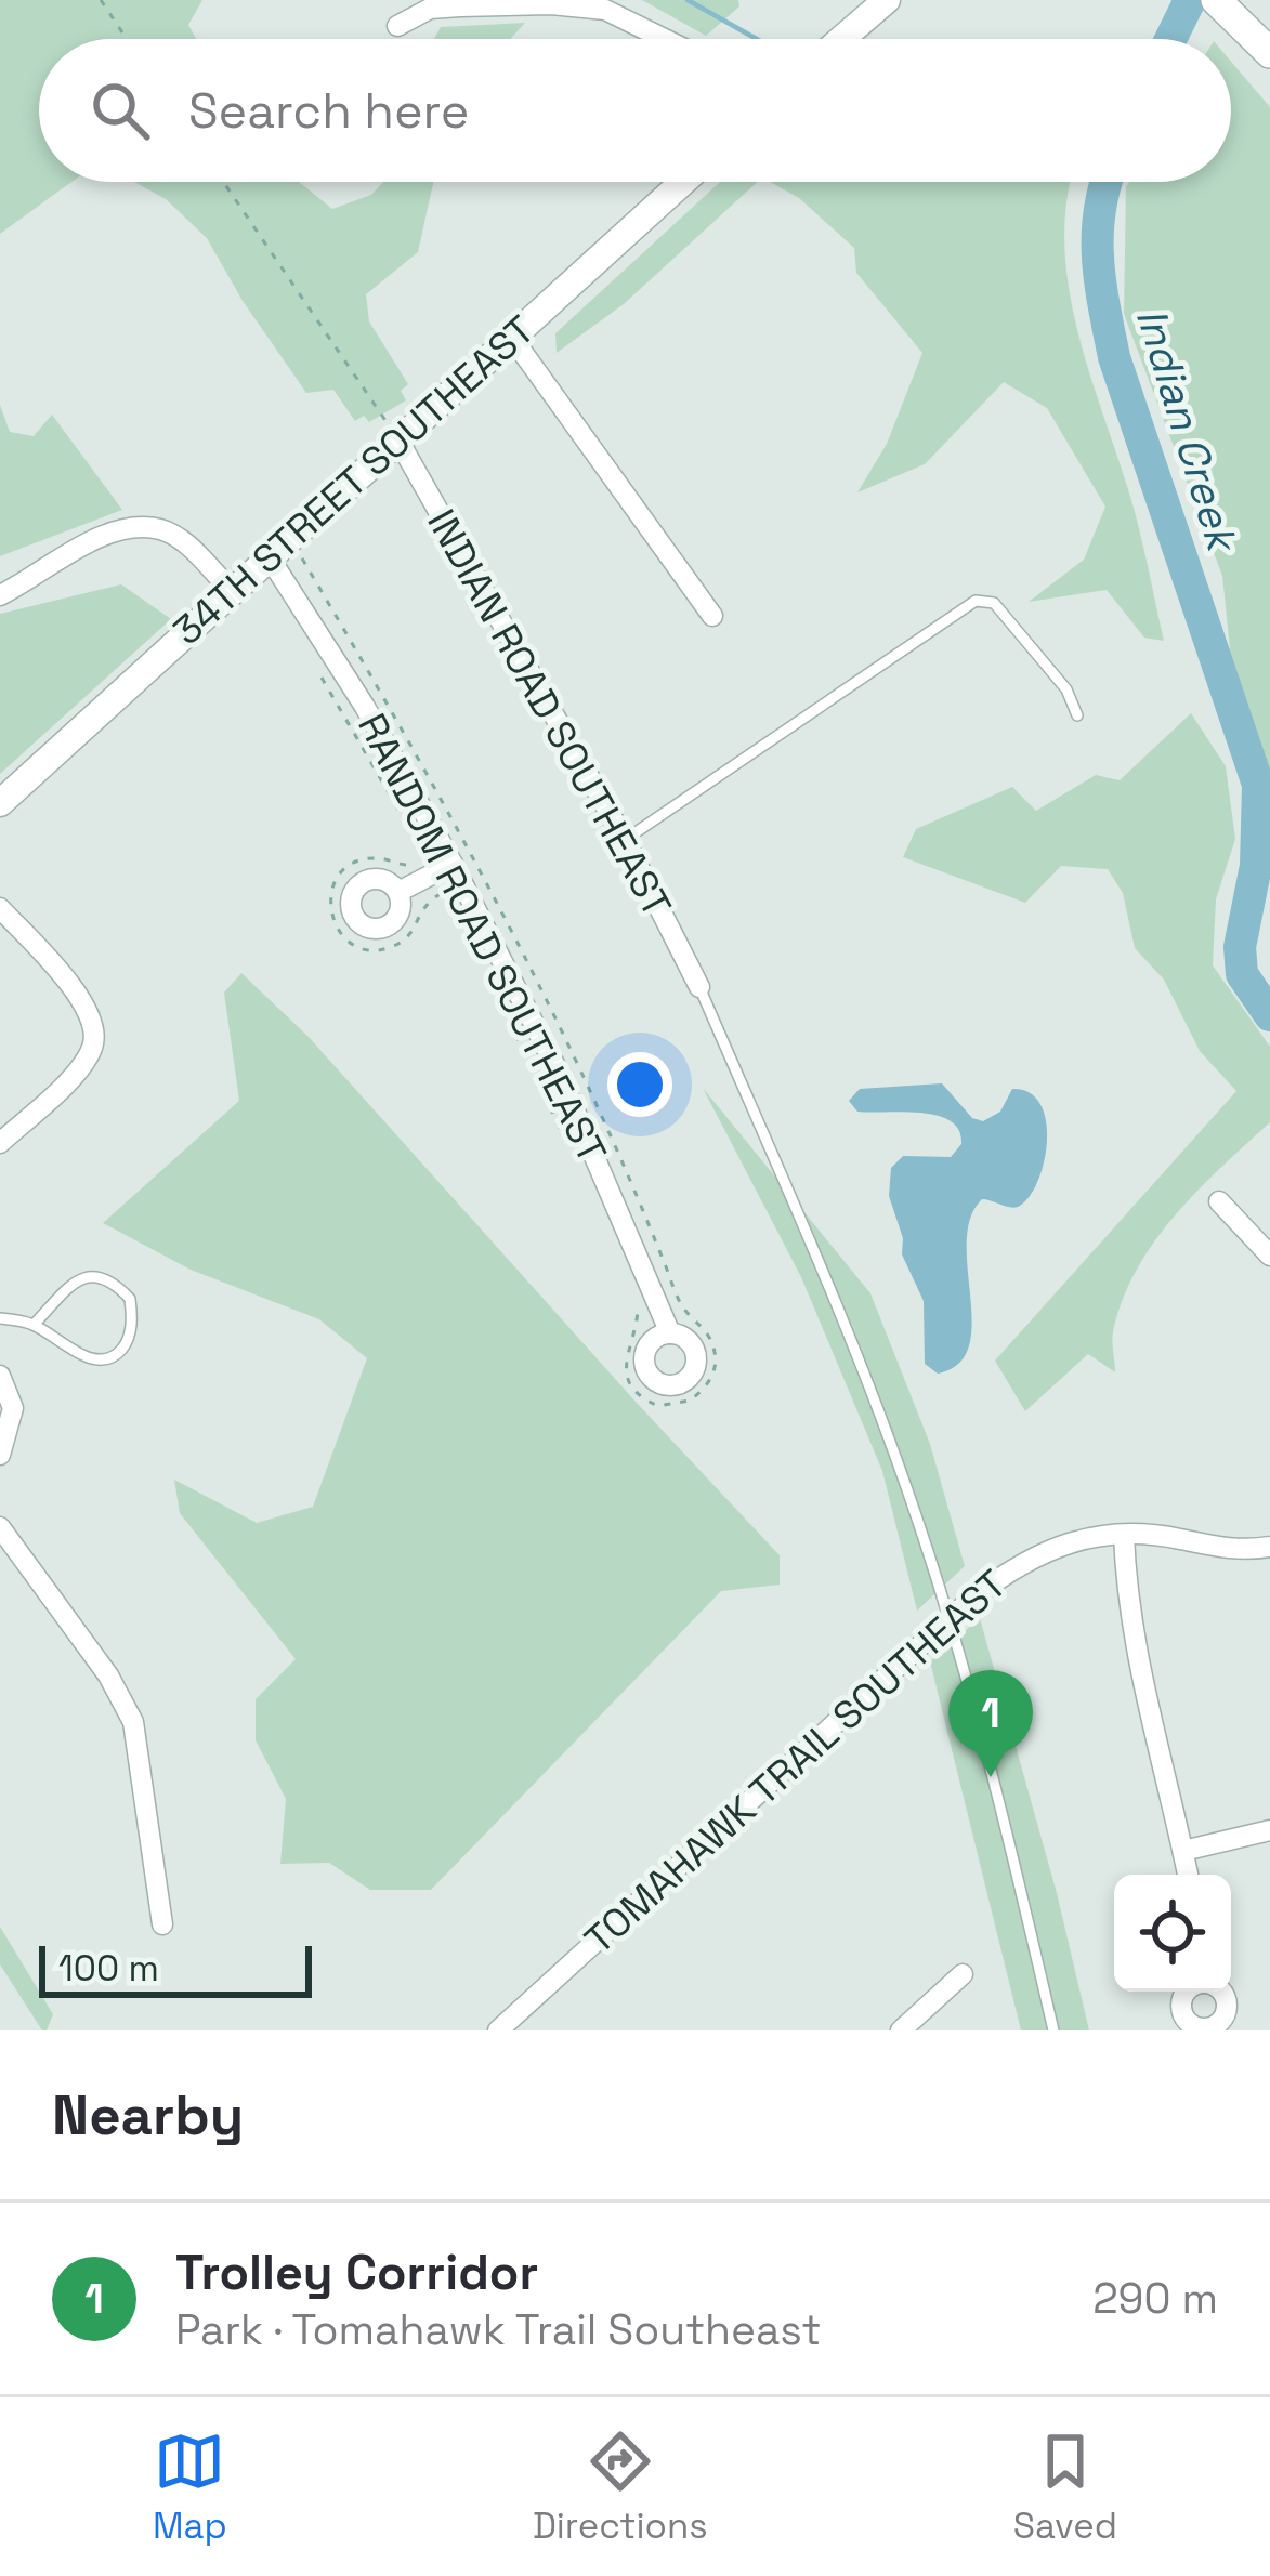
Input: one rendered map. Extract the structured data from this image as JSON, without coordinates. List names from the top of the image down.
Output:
{
  "streets": {
    "street": [
      "34TH STREET SOUTHEAST",
      "INDIAN ROAD SOUTHEAST",
      "RANDOM ROAD SOUTHEAST",
      "TOMAHAWK TRAIL SOUTHEAST"
    ]
  },
  "crossings": [
    ["34TH STREET SOUTHEAST", "INDIAN ROAD SOUTHEAST"],
    ["34TH STREET SOUTHEAST", "RANDOM ROAD SOUTHEAST"]
  ],
  "water": ["Indian Creek"],
  "scale_bar": "100 m",
  "page": {
    "search": "Search here",
    "pins": "1",
    "scale": "100 m",
    "heading": "Nearby",
    "list": [
      {
        "mark": "1",
        "name": "Trolley Corridor",
        "note": "Park · Tomahawk Trail Southeast",
        "value": "290 m"
      }
    ],
    "nav": ["Map", "Directions", "Saved"]
  }
}
